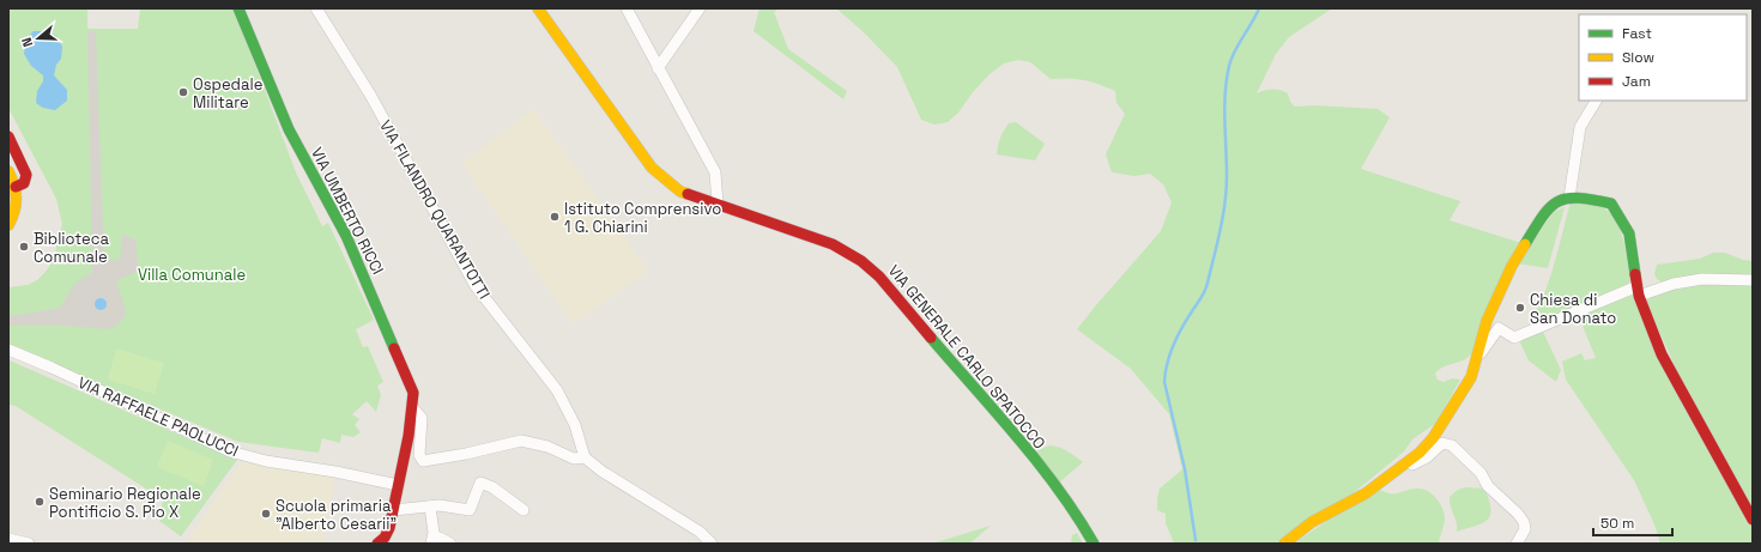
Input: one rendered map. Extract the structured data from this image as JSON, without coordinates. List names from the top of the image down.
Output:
{
  "streets": {
    "street": [
      "VIA FILANDRO QUARANTOTTI",
      "VIA UMBERTO RICCI",
      "VIA GENERALE CARLO SPATOCCO",
      "VIA RAFFAELE PAOLUCCI"
    ]
  },
  "crossings": [
    ["VIA UMBERTO RICCI", "VIA RAFFAELE PAOLUCCI"]
  ],
  "parks": ["Villa Comunale"],
  "places": [
    "Ospedale Militare",
    "Istituto Comprensivo 1 G. Chiarini",
    "Biblioteca Comunale",
    "Chiesa di San Donato",
    "Seminario Regionale Pontificio S. Pio X",
    "Scuola primaria \"Alberto Cesarii\""
  ],
  "legend": ["Fast", "Slow", "Jam"],
  "scale_bar": "50 m",
  "north": "left"
}
